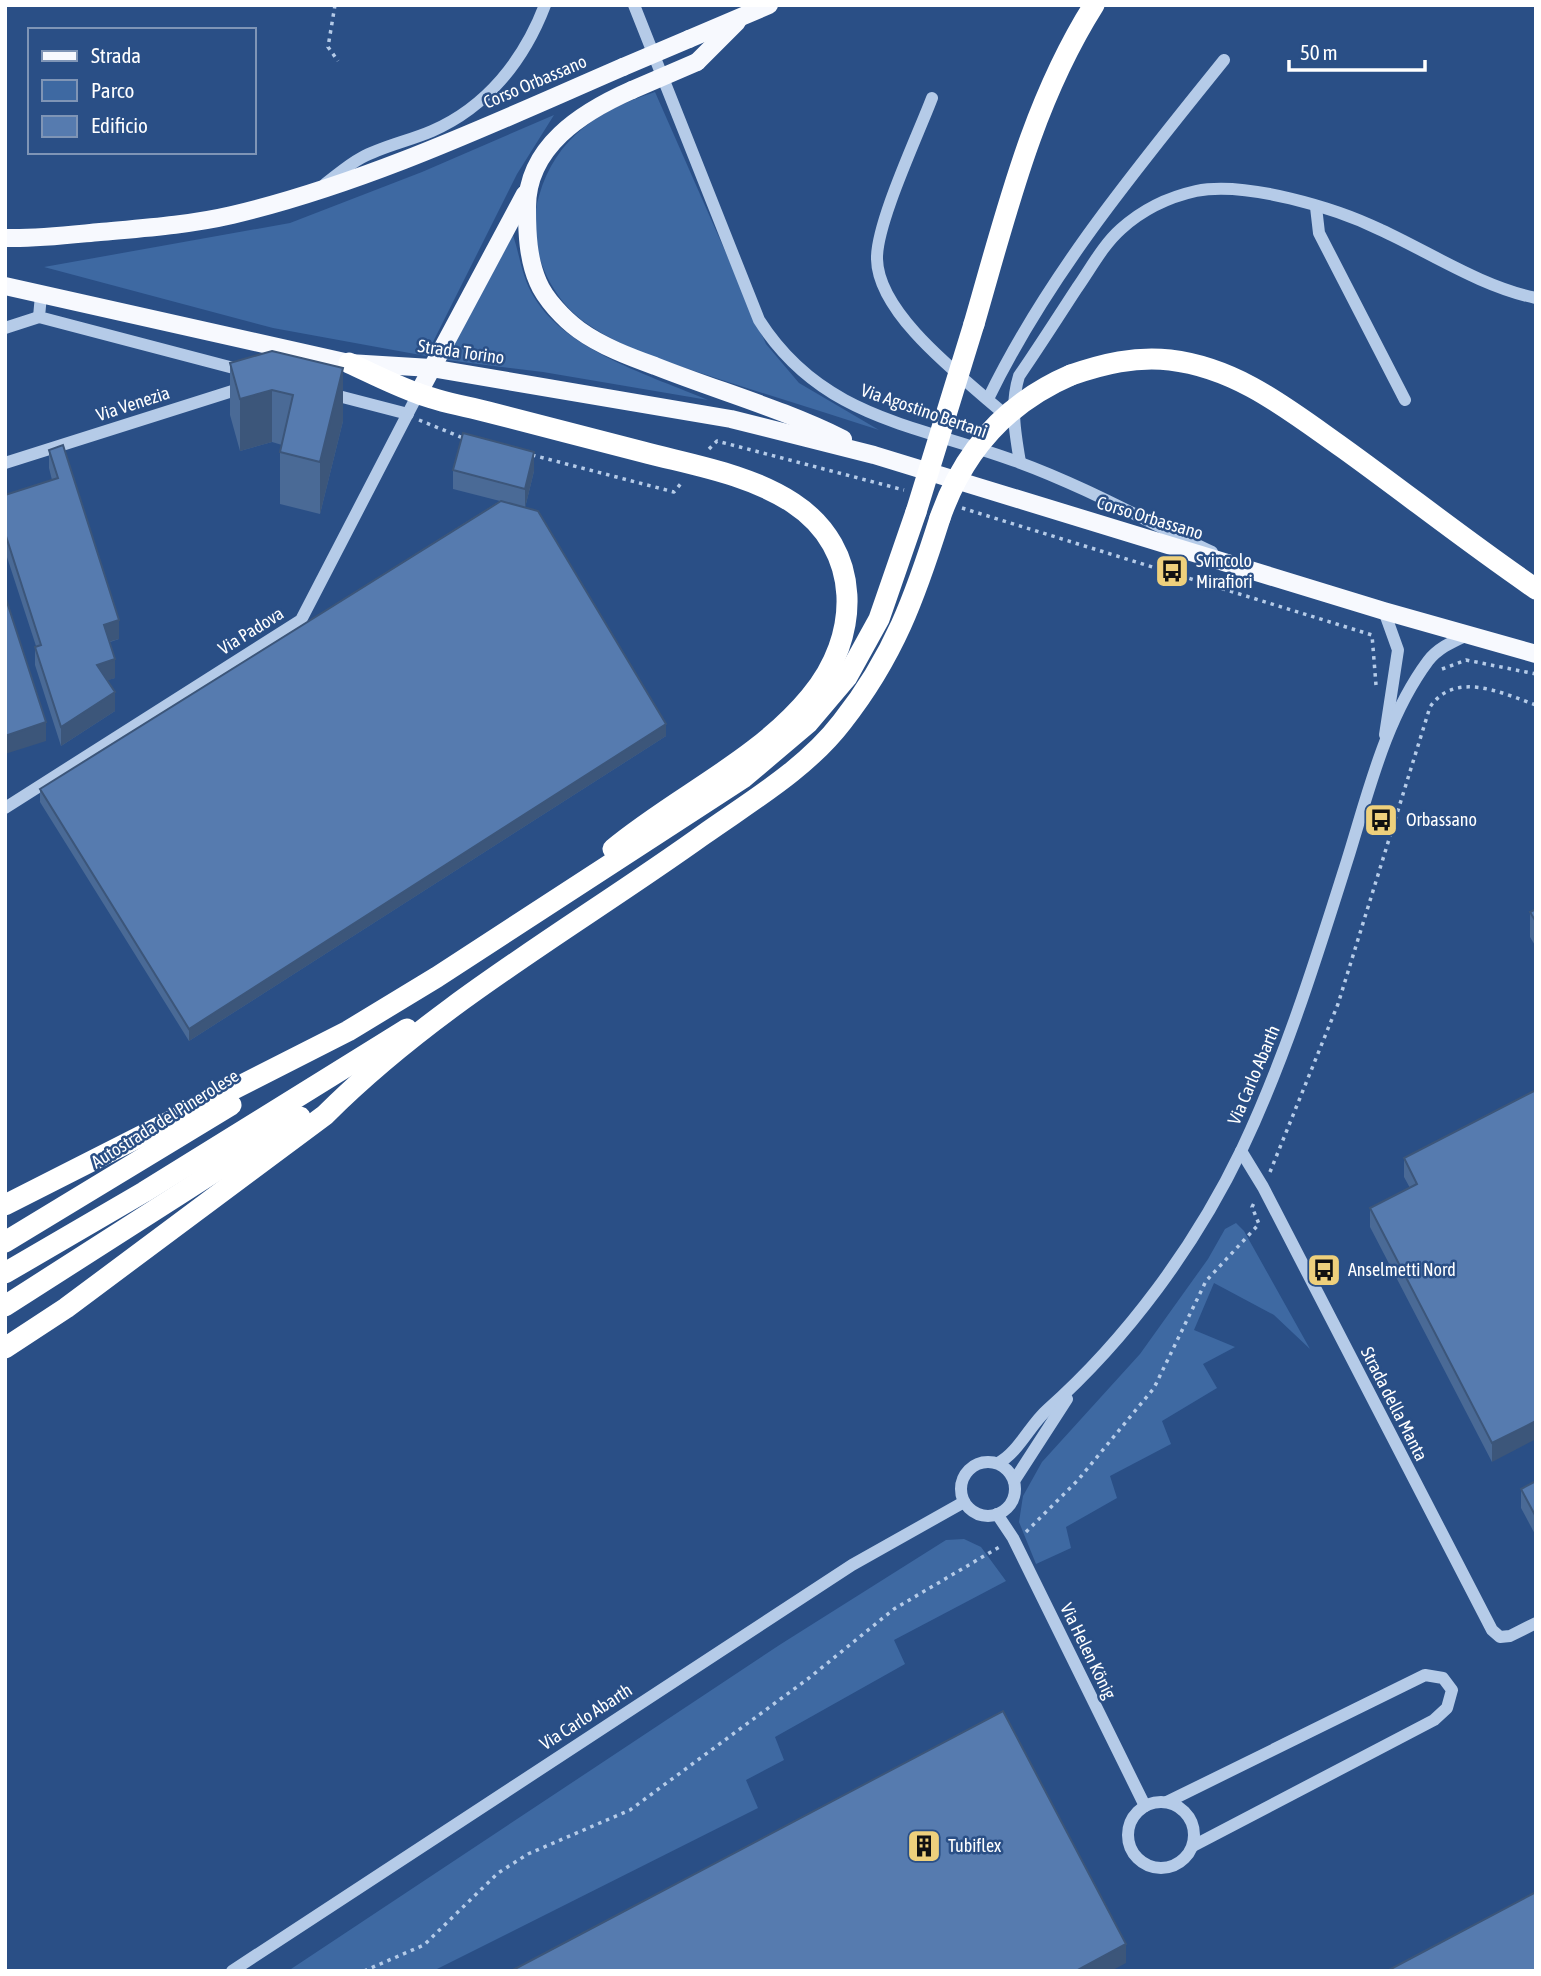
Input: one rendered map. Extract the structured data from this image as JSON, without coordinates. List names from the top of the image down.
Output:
{
  "streets": {
    "highway": ["Autostrada del Pinerolese"],
    "main road": ["Corso Orbassano", "Strada Torino"],
    "street": [
      "Via Venezia",
      "Via Agostino Bertani",
      "Via Padova",
      "Via Carlo Abarth",
      "Strada della Manta",
      "Via Helen König"
    ]
  },
  "crossings": [
    ["Corso Orbassano", "Strada Torino"],
    ["Corso Orbassano", "Via Agostino Bertani"],
    ["Corso Orbassano", "Via Carlo Abarth"],
    ["Via Carlo Abarth", "Strada della Manta"],
    ["Via Carlo Abarth", "Via Helen König"]
  ],
  "places": {
    "bus stop": ["Svincolo Mirafiori", "Orbassano", "Anselmetti Nord"],
    "building": ["Tubiflex"]
  },
  "legend": ["Strada", "Parco", "Edificio"],
  "scale_bar": "50 m"
}
